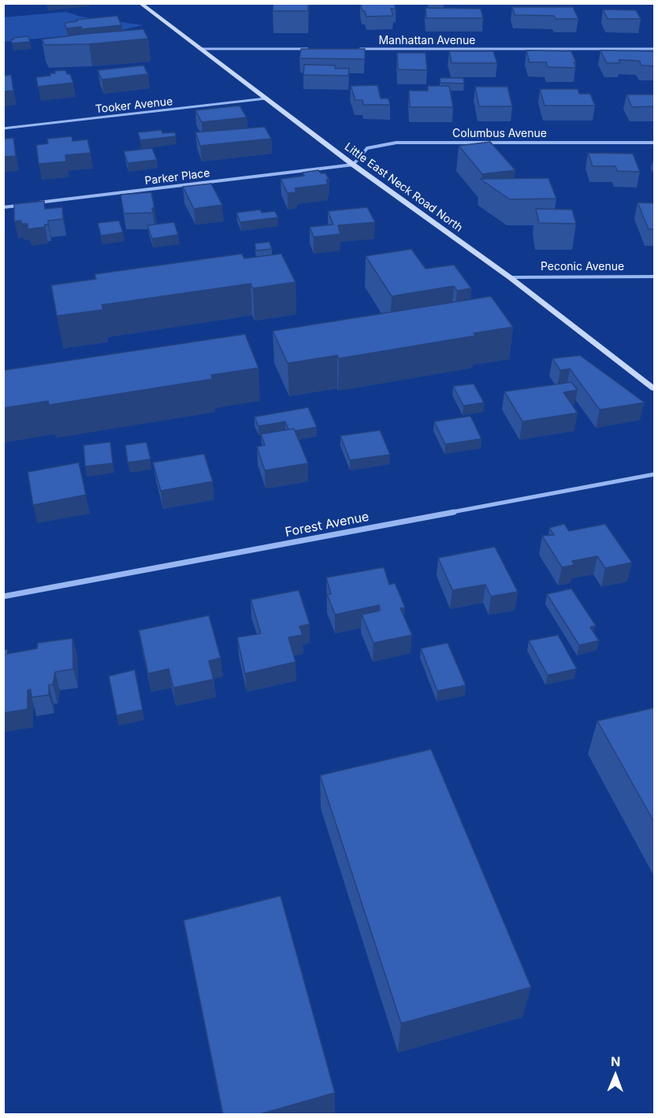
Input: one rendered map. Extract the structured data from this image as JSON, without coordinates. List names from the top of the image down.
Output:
{
  "streets": {
    "main road": ["Little East Neck Road North"],
    "street": [
      "Manhattan Avenue",
      "Tooker Avenue",
      "Columbus Avenue",
      "Parker Place",
      "Peconic Avenue",
      "Forest Avenue"
    ]
  },
  "crossings": [
    ["Tooker Avenue", "Little East Neck Road North"],
    ["Columbus Avenue", "Parker Place"],
    ["Columbus Avenue", "Little East Neck Road North"],
    ["Parker Place", "Little East Neck Road North"],
    ["Little East Neck Road North", "Peconic Avenue"]
  ],
  "north": "top"
}
